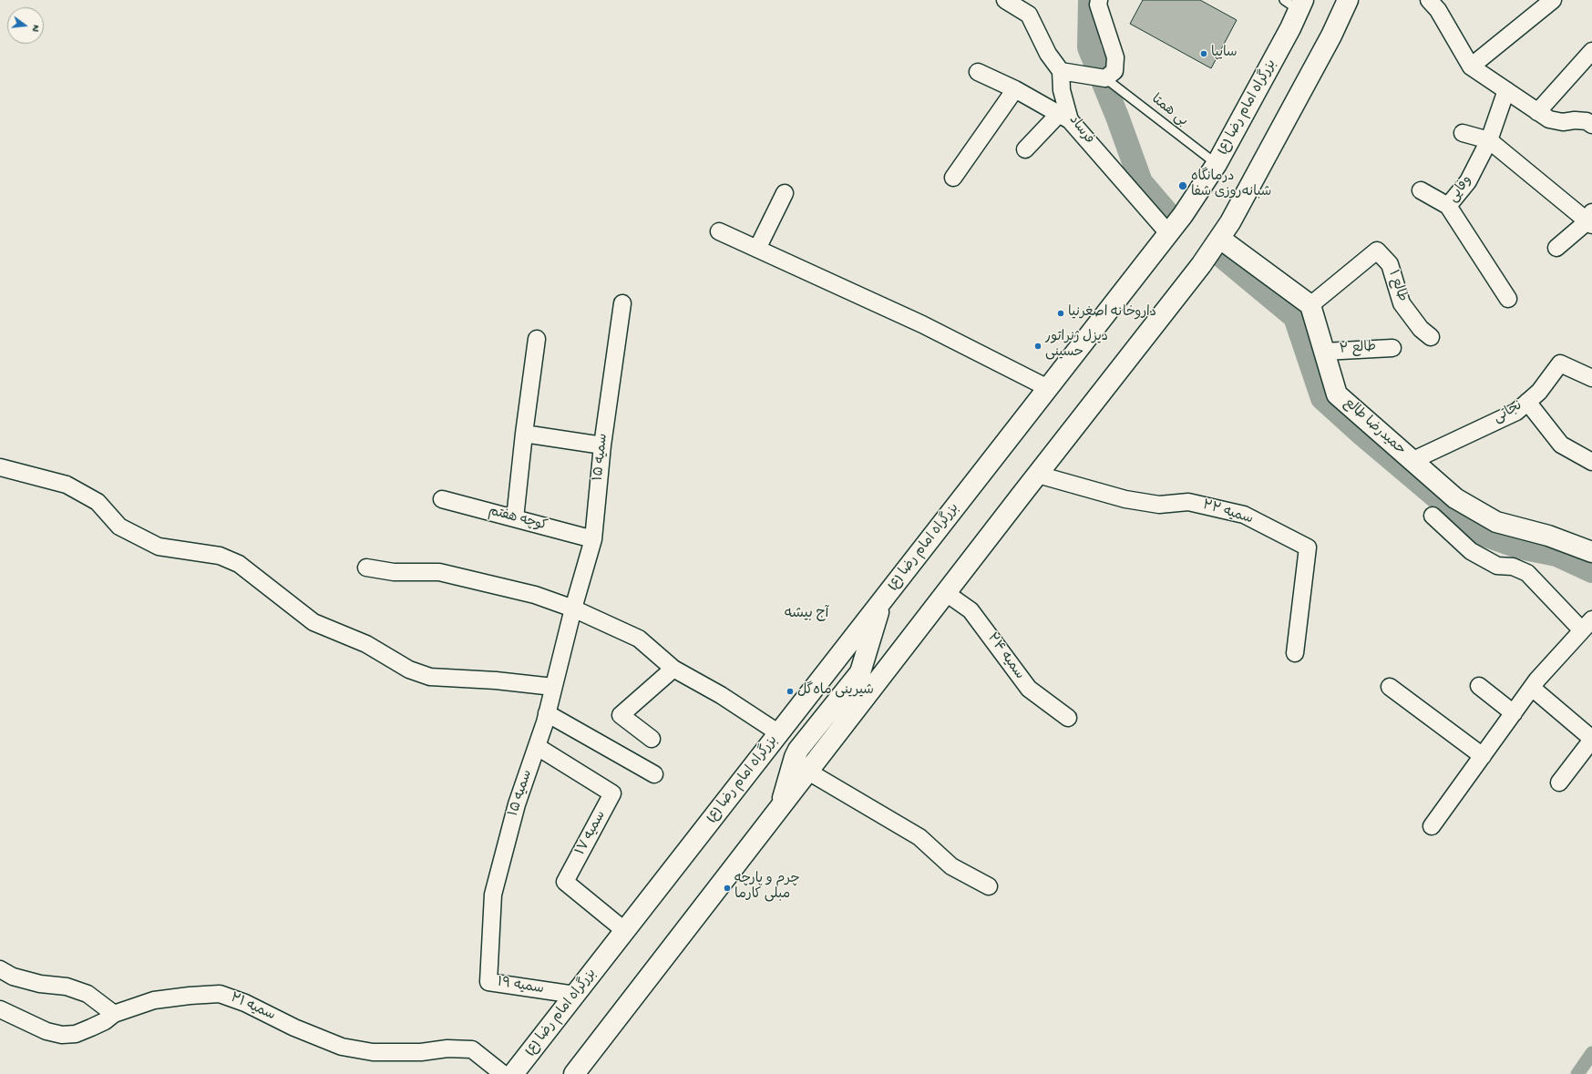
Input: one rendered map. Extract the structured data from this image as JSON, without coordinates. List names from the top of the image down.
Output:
{
  "streets": {
    "main road": ["بزرگراه امام رضا (ع)", "حمیدرضا طالع"],
    "street": [
      "فرساد",
      "وفایی",
      "طالع ۱",
      "طالع ۲",
      "نجاتی",
      "سمیه ۱۵",
      "سمیه ۲۲",
      "کوچه هفتم",
      "سمیه ۲۴",
      "سمیه ۱۷",
      "سمیه ۱۹",
      "سمیه ۲۱"
    ],
    "lane": ["بی همتا"]
  },
  "crossings": [
    ["بزرگراه امام رضا (ع)", "بی همتا"],
    ["بزرگراه امام رضا (ع)", "فرساد"],
    ["بزرگراه امام رضا (ع)", "سمیه ۱۷"],
    ["بزرگراه امام رضا (ع)", "سمیه ۱۹"],
    ["طالع ۱", "حمیدرضا طالع"],
    ["طالع ۲", "حمیدرضا طالع"],
    ["نجاتی", "حمیدرضا طالع"],
    ["سمیه ۱۵", "کوچه هفتم"],
    ["سمیه ۱۵", "سمیه ۱۷"],
    ["سمیه ۱۵", "سمیه ۱۹"]
  ],
  "districts": ["آج بیشه"],
  "places": [
    "سایپا",
    "درمانگاه شبانه‌روزی شفا",
    "داروخانه اصغرنیا",
    "دیزل ژنراتور حسینی",
    "شیرینی ماه‌گل",
    "چرم و پارچه مبلی کارما"
  ],
  "north": "right"
}
